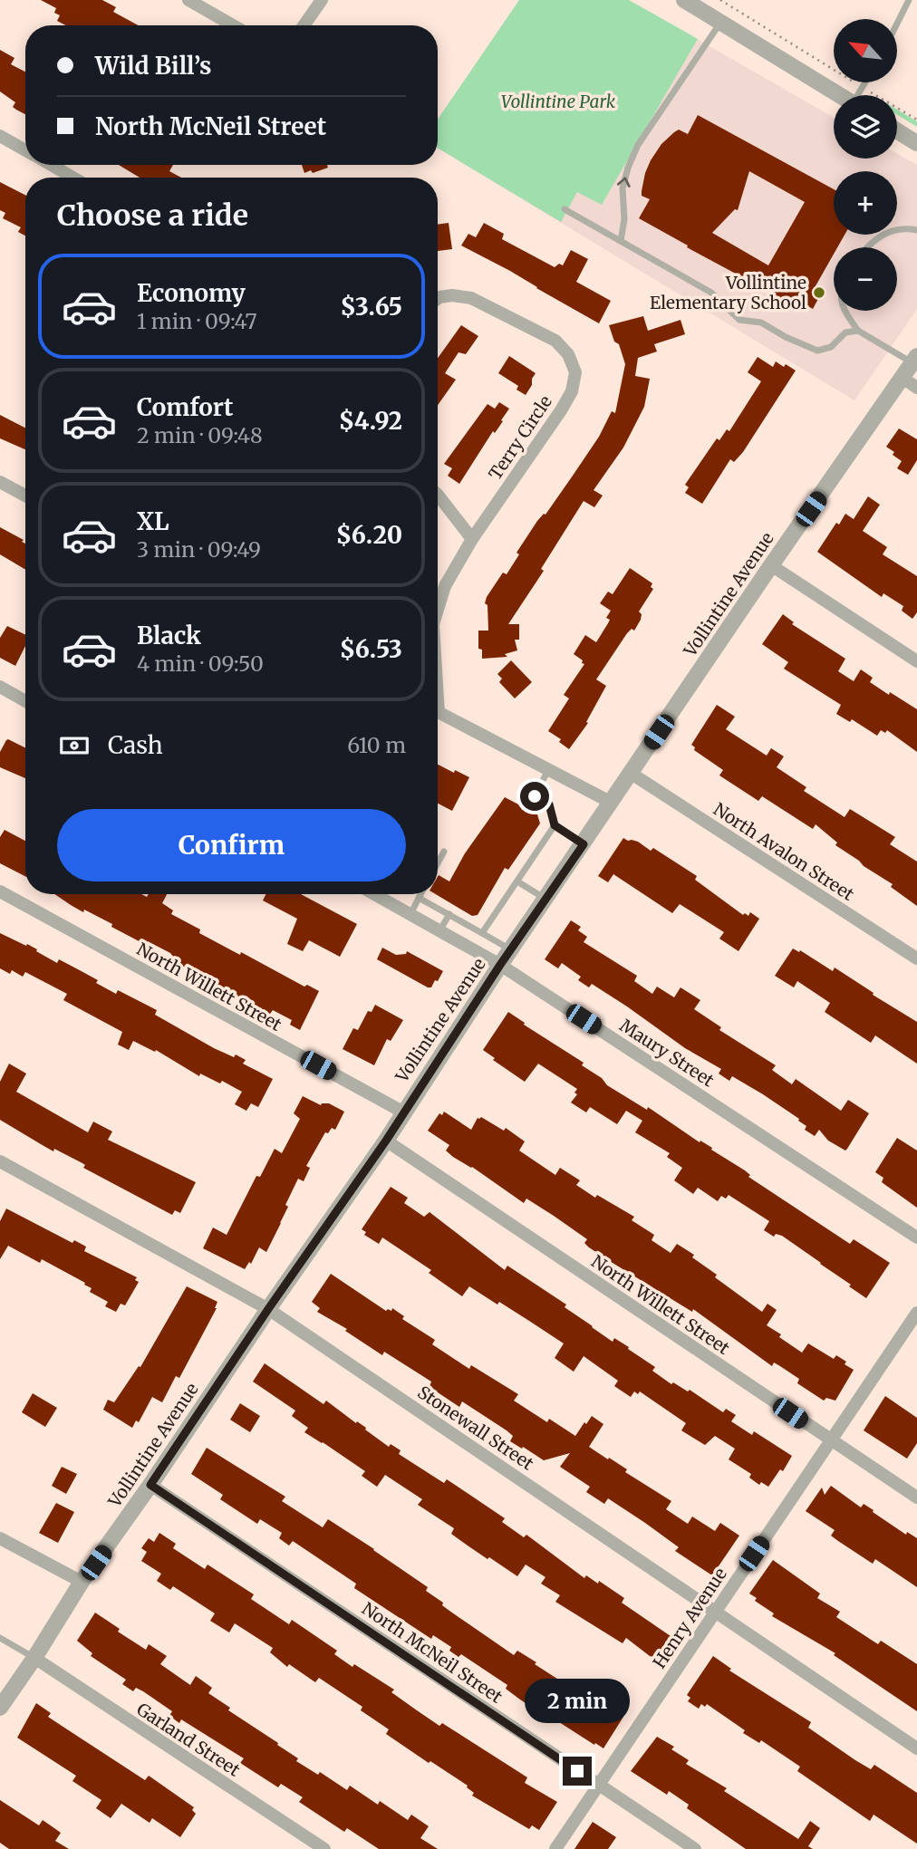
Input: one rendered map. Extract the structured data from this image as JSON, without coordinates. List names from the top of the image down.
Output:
{
  "streets": {
    "street": [
      "Terry Circle",
      "Vollintine Avenue",
      "North Avalon Street",
      "North Willett Street",
      "Maury Street",
      "Stonewall Street",
      "Henry Avenue",
      "North McNeil Street",
      "Garland Street"
    ]
  },
  "crossings": [
    ["Vollintine Avenue", "North Avalon Street"],
    ["Vollintine Avenue", "North Willett Street"],
    ["Vollintine Avenue", "Maury Street"],
    ["Vollintine Avenue", "Stonewall Street"],
    ["Vollintine Avenue", "North McNeil Street"],
    ["Vollintine Avenue", "Garland Street"],
    ["North Willett Street", "Henry Avenue"],
    ["Stonewall Street", "Henry Avenue"],
    ["Henry Avenue", "North McNeil Street"]
  ],
  "parks": ["Vollintine Park"],
  "places": ["Vollintine Elementary School"],
  "north": "top left",
  "page": {
    "map_buttons": ["+", "−"],
    "banner": ["Wild Bill’s", "North McNeil Street"],
    "heading": "Choose a ride",
    "list": [
      {
        "name": "Economy",
        "note": "1 min · 09:47",
        "value": "$3.65"
      },
      {
        "name": "Comfort",
        "note": "2 min · 09:48",
        "value": "$4.92"
      },
      {
        "name": "XL",
        "note": "3 min · 09:49",
        "value": "$6.20"
      },
      {
        "name": "Black",
        "note": "4 min · 09:50",
        "value": "$6.53"
      }
    ],
    "pay": ["Cash", "610 m"],
    "buttons": "Confirm",
    "bubble": "2 min"
  }
}
